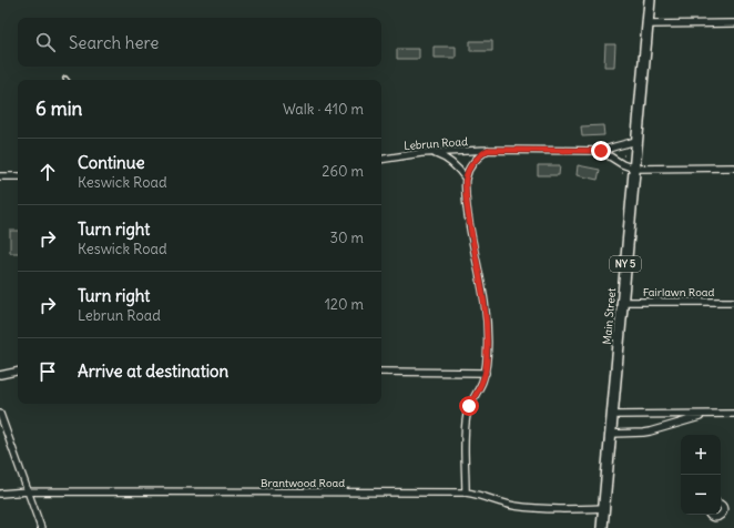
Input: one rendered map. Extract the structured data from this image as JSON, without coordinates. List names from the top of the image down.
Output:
{
  "streets": {
    "main road": ["NY 5", "Main Street"],
    "street": ["Lebrun Road", "Fairlawn Road", "Brantwood Road"]
  },
  "crossings": [
    ["Lebrun Road", "Main Street"],
    ["Fairlawn Road", "Main Street"],
    ["Main Street", "Brantwood Road"]
  ],
  "page": {
    "search": "Search here",
    "heading": ["6 min", "Walk · 410 m"],
    "list": [
      ["Continue", "Keswick Road", "260 m"],
      ["Turn right", "Keswick Road", "30 m"],
      ["Turn right", "Lebrun Road", "120 m"],
      "Arrive at destination"
    ],
    "map_buttons": ["+", "−"]
  }
}
